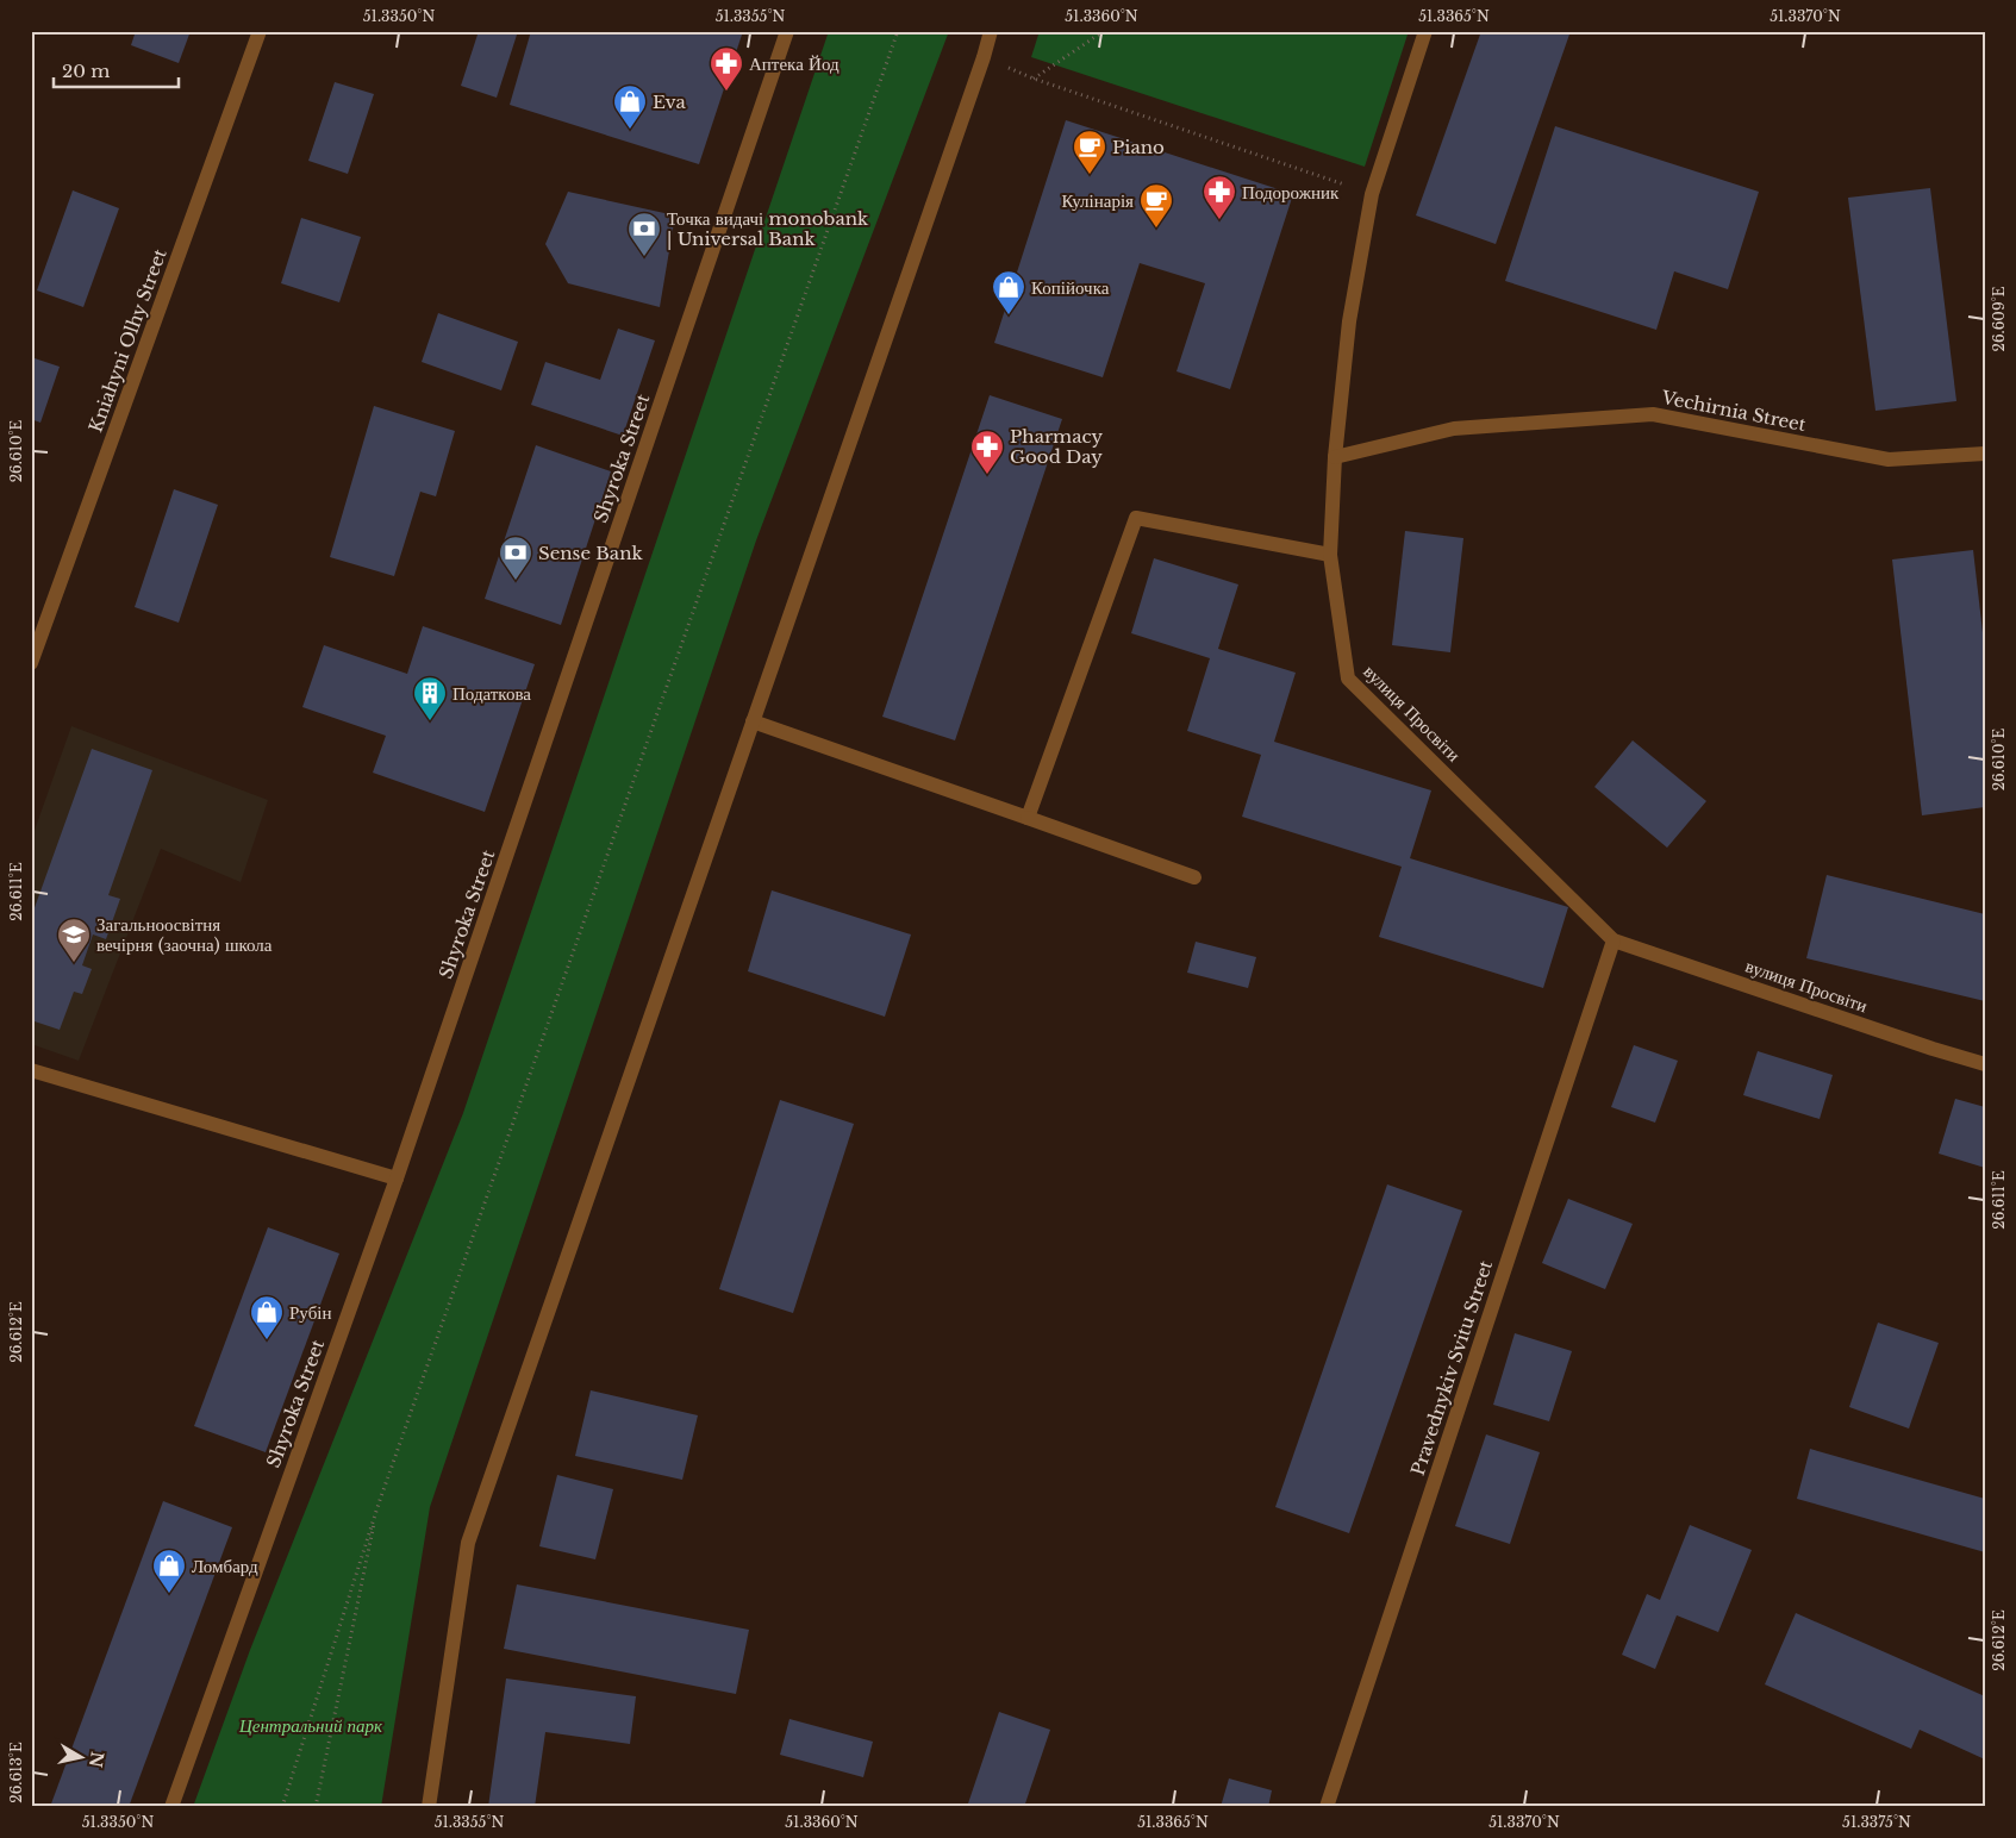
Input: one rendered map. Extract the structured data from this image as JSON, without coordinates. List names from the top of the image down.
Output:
{
  "streets": {
    "street": [
      "Kniahyni Olhy Street",
      "Vechirnia Street",
      "Shyroka Street",
      "вулиця Просвіти",
      "Pravednykiv Svitu Street"
    ]
  },
  "crossings": [
    ["Vechirnia Street", "вулиця Просвіти"],
    ["вулиця Просвіти", "Pravednykiv Svitu Street"]
  ],
  "parks": ["Центральний парк"],
  "places": {
    "pharmacy": ["Аптека Йод", "Подорожник", "Pharmacy Good Day"],
    "shop": [
      "Eva",
      "Копійочка",
      "Рубін",
      "Ломбард"
    ],
    "cafe": ["Piano", "Кулінарія"],
    "bank": ["Точка видачі monobank | Universal Bank", "Sense Bank"],
    "building": ["Податкова"],
    "school or university": ["Загальноосвітня вечірня (заочна) школа"]
  },
  "scale_bar": "20 m",
  "north": "right",
  "coordinates": [
    "51.3350°N",
    "51.3355°N",
    "51.3360°N",
    "51.3365°N",
    "51.3370°N",
    "26.609°E",
    "26.610°E",
    "26.611°E",
    "26.612°E",
    "26.613°E",
    "51.3375°N"
  ]
}
